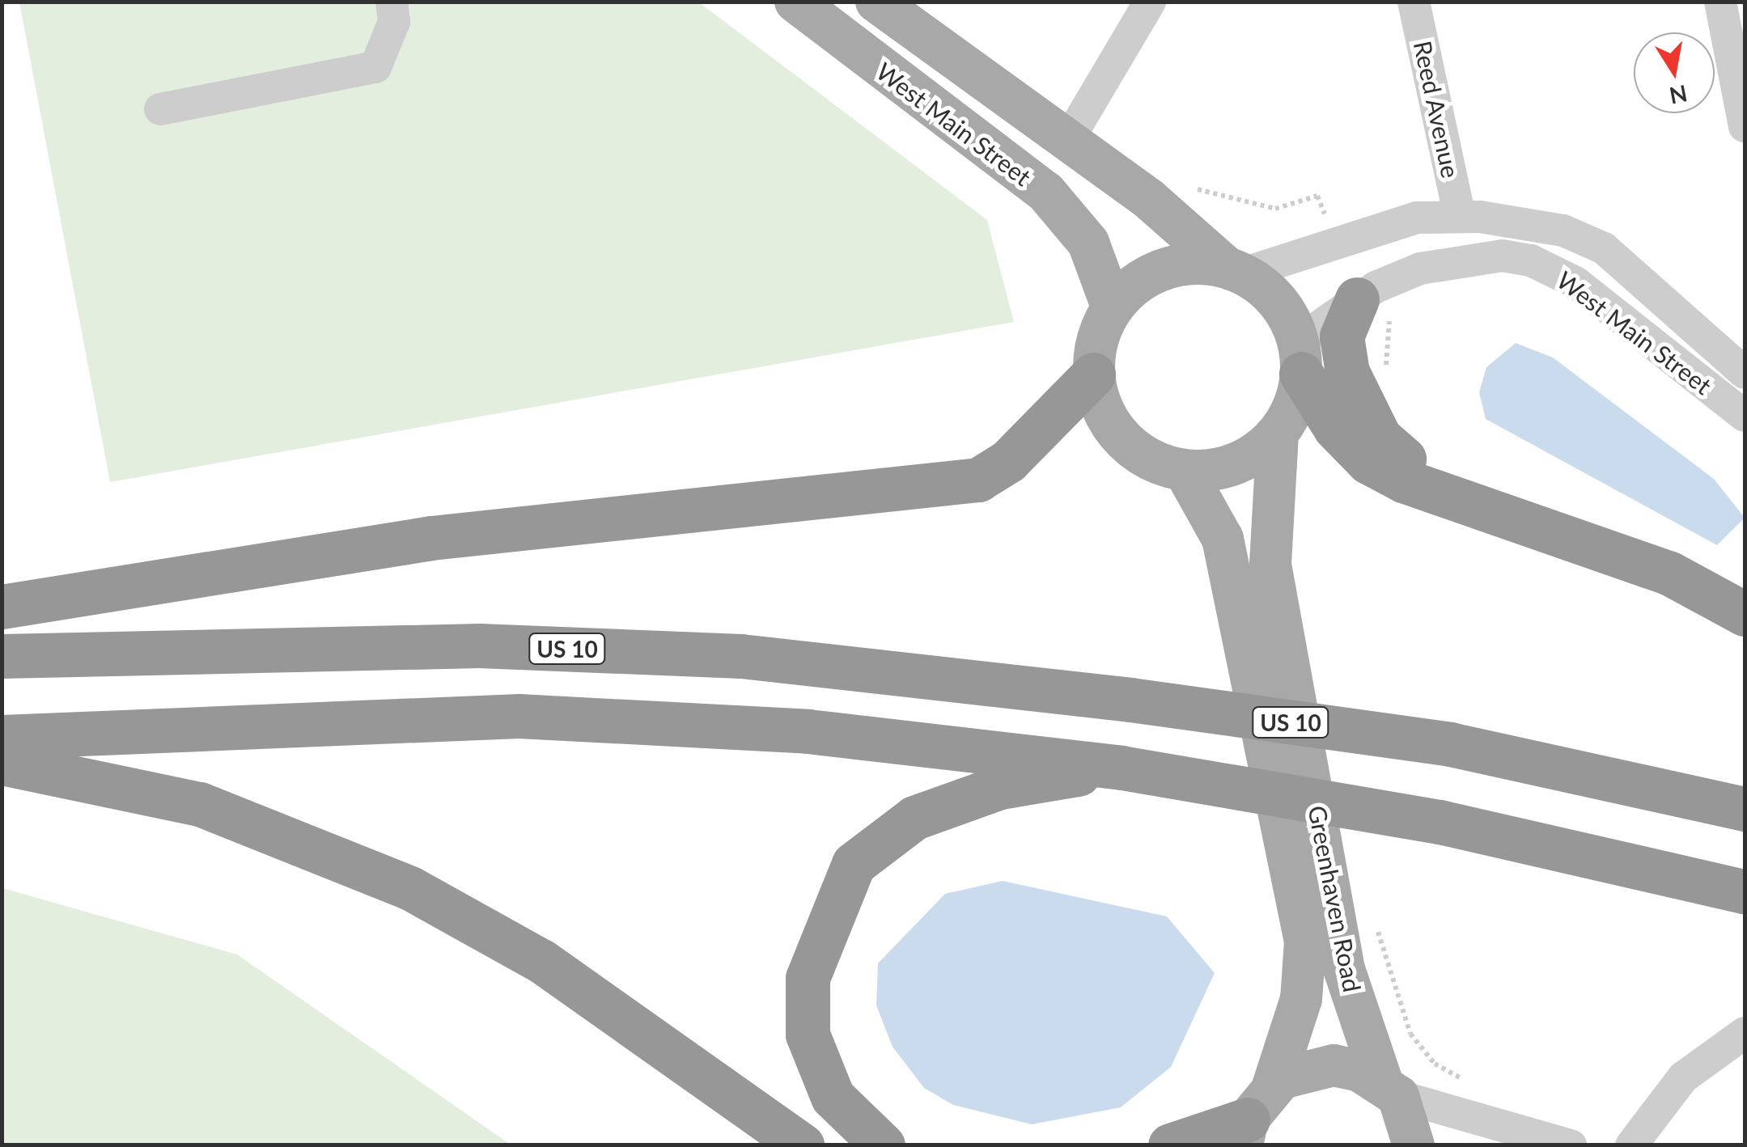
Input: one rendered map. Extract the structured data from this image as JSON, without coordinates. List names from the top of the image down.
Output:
{
  "streets": {
    "highway": ["US 10"],
    "main road": ["West Main Street", "Greenhaven Road"],
    "street": ["Reed Avenue"]
  },
  "crossings": [
    ["Reed Avenue", "West Main Street"],
    ["West Main Street", "Greenhaven Road"]
  ],
  "north": "bottom"
}
